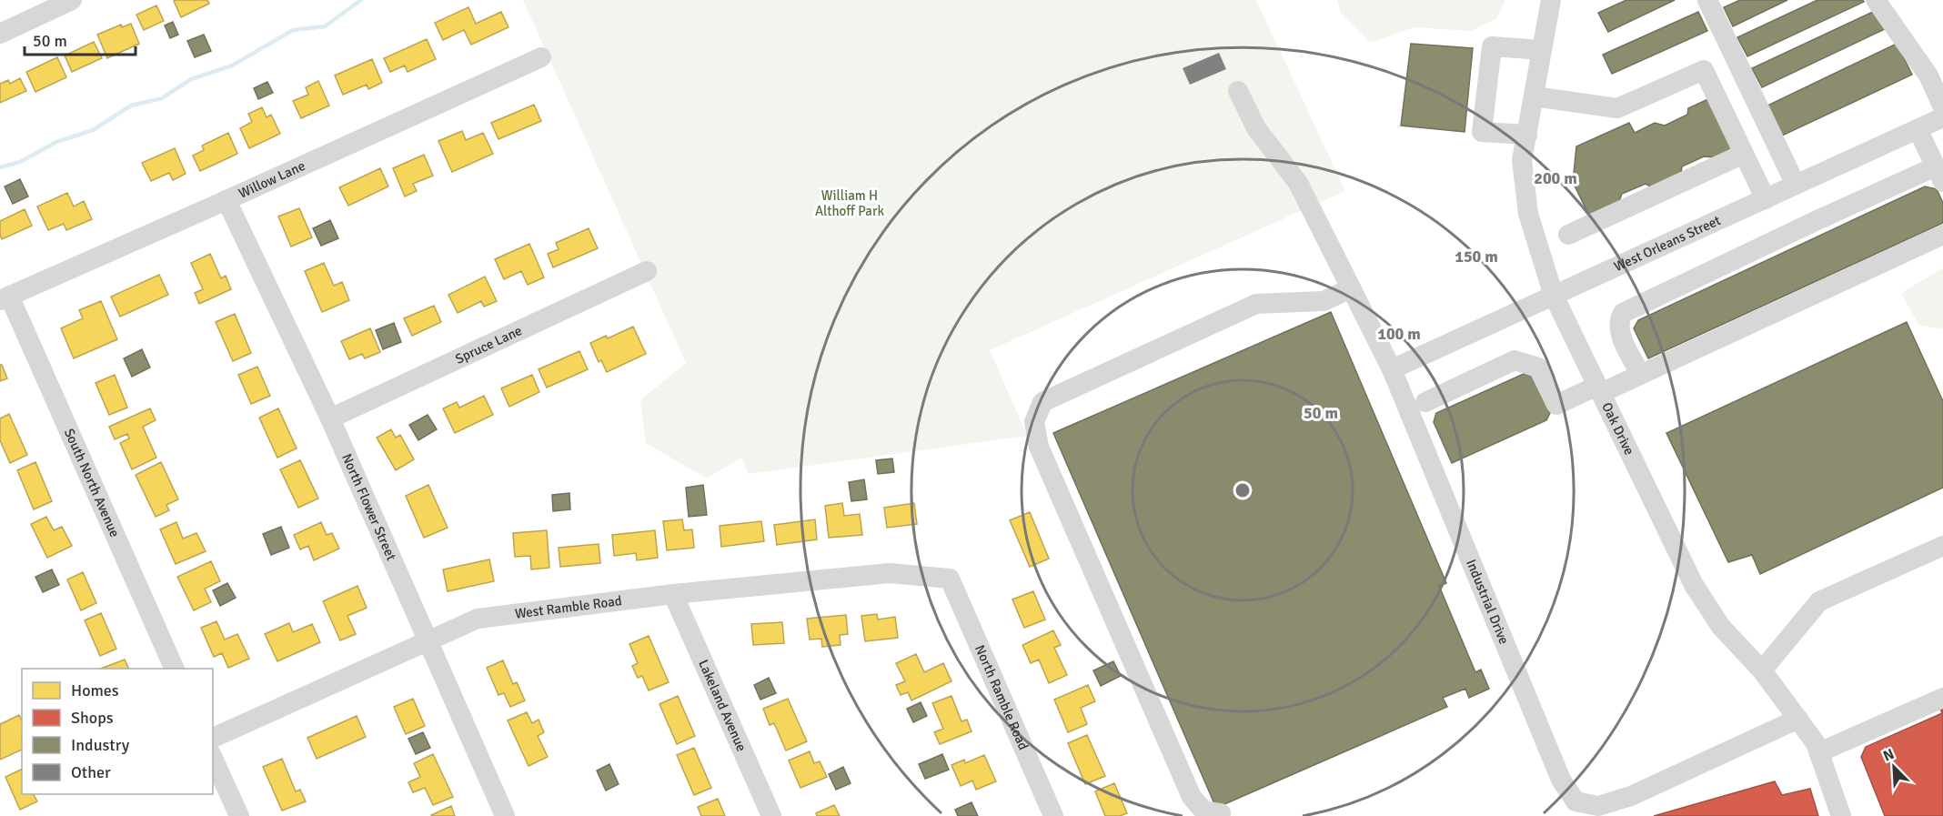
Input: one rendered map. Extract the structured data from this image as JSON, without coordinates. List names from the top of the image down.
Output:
{
  "streets": {
    "street": [
      "Willow Lane",
      "West Orleans Street",
      "Spruce Lane",
      "Oak Drive",
      "South North Avenue",
      "North Flower Street",
      "Industrial Drive",
      "West Ramble Road",
      "North Ramble Road",
      "Lakeland Avenue"
    ]
  },
  "crossings": [
    ["Willow Lane", "South North Avenue"],
    ["Willow Lane", "North Flower Street"],
    ["West Orleans Street", "Oak Drive"],
    ["West Orleans Street", "Industrial Drive"],
    ["Spruce Lane", "North Flower Street"],
    ["Oak Drive", "Industrial Drive"],
    ["North Flower Street", "West Ramble Road"],
    ["West Ramble Road", "North Ramble Road"],
    ["West Ramble Road", "Lakeland Avenue"]
  ],
  "parks": ["William H Althoff Park"],
  "legend": [
    "Homes",
    "Shops",
    "Industry",
    "Other"
  ],
  "scale_bar": "50 m",
  "north": "top left",
  "rings": [
    "200 m",
    "150 m",
    "100 m",
    "50 m"
  ]
}
